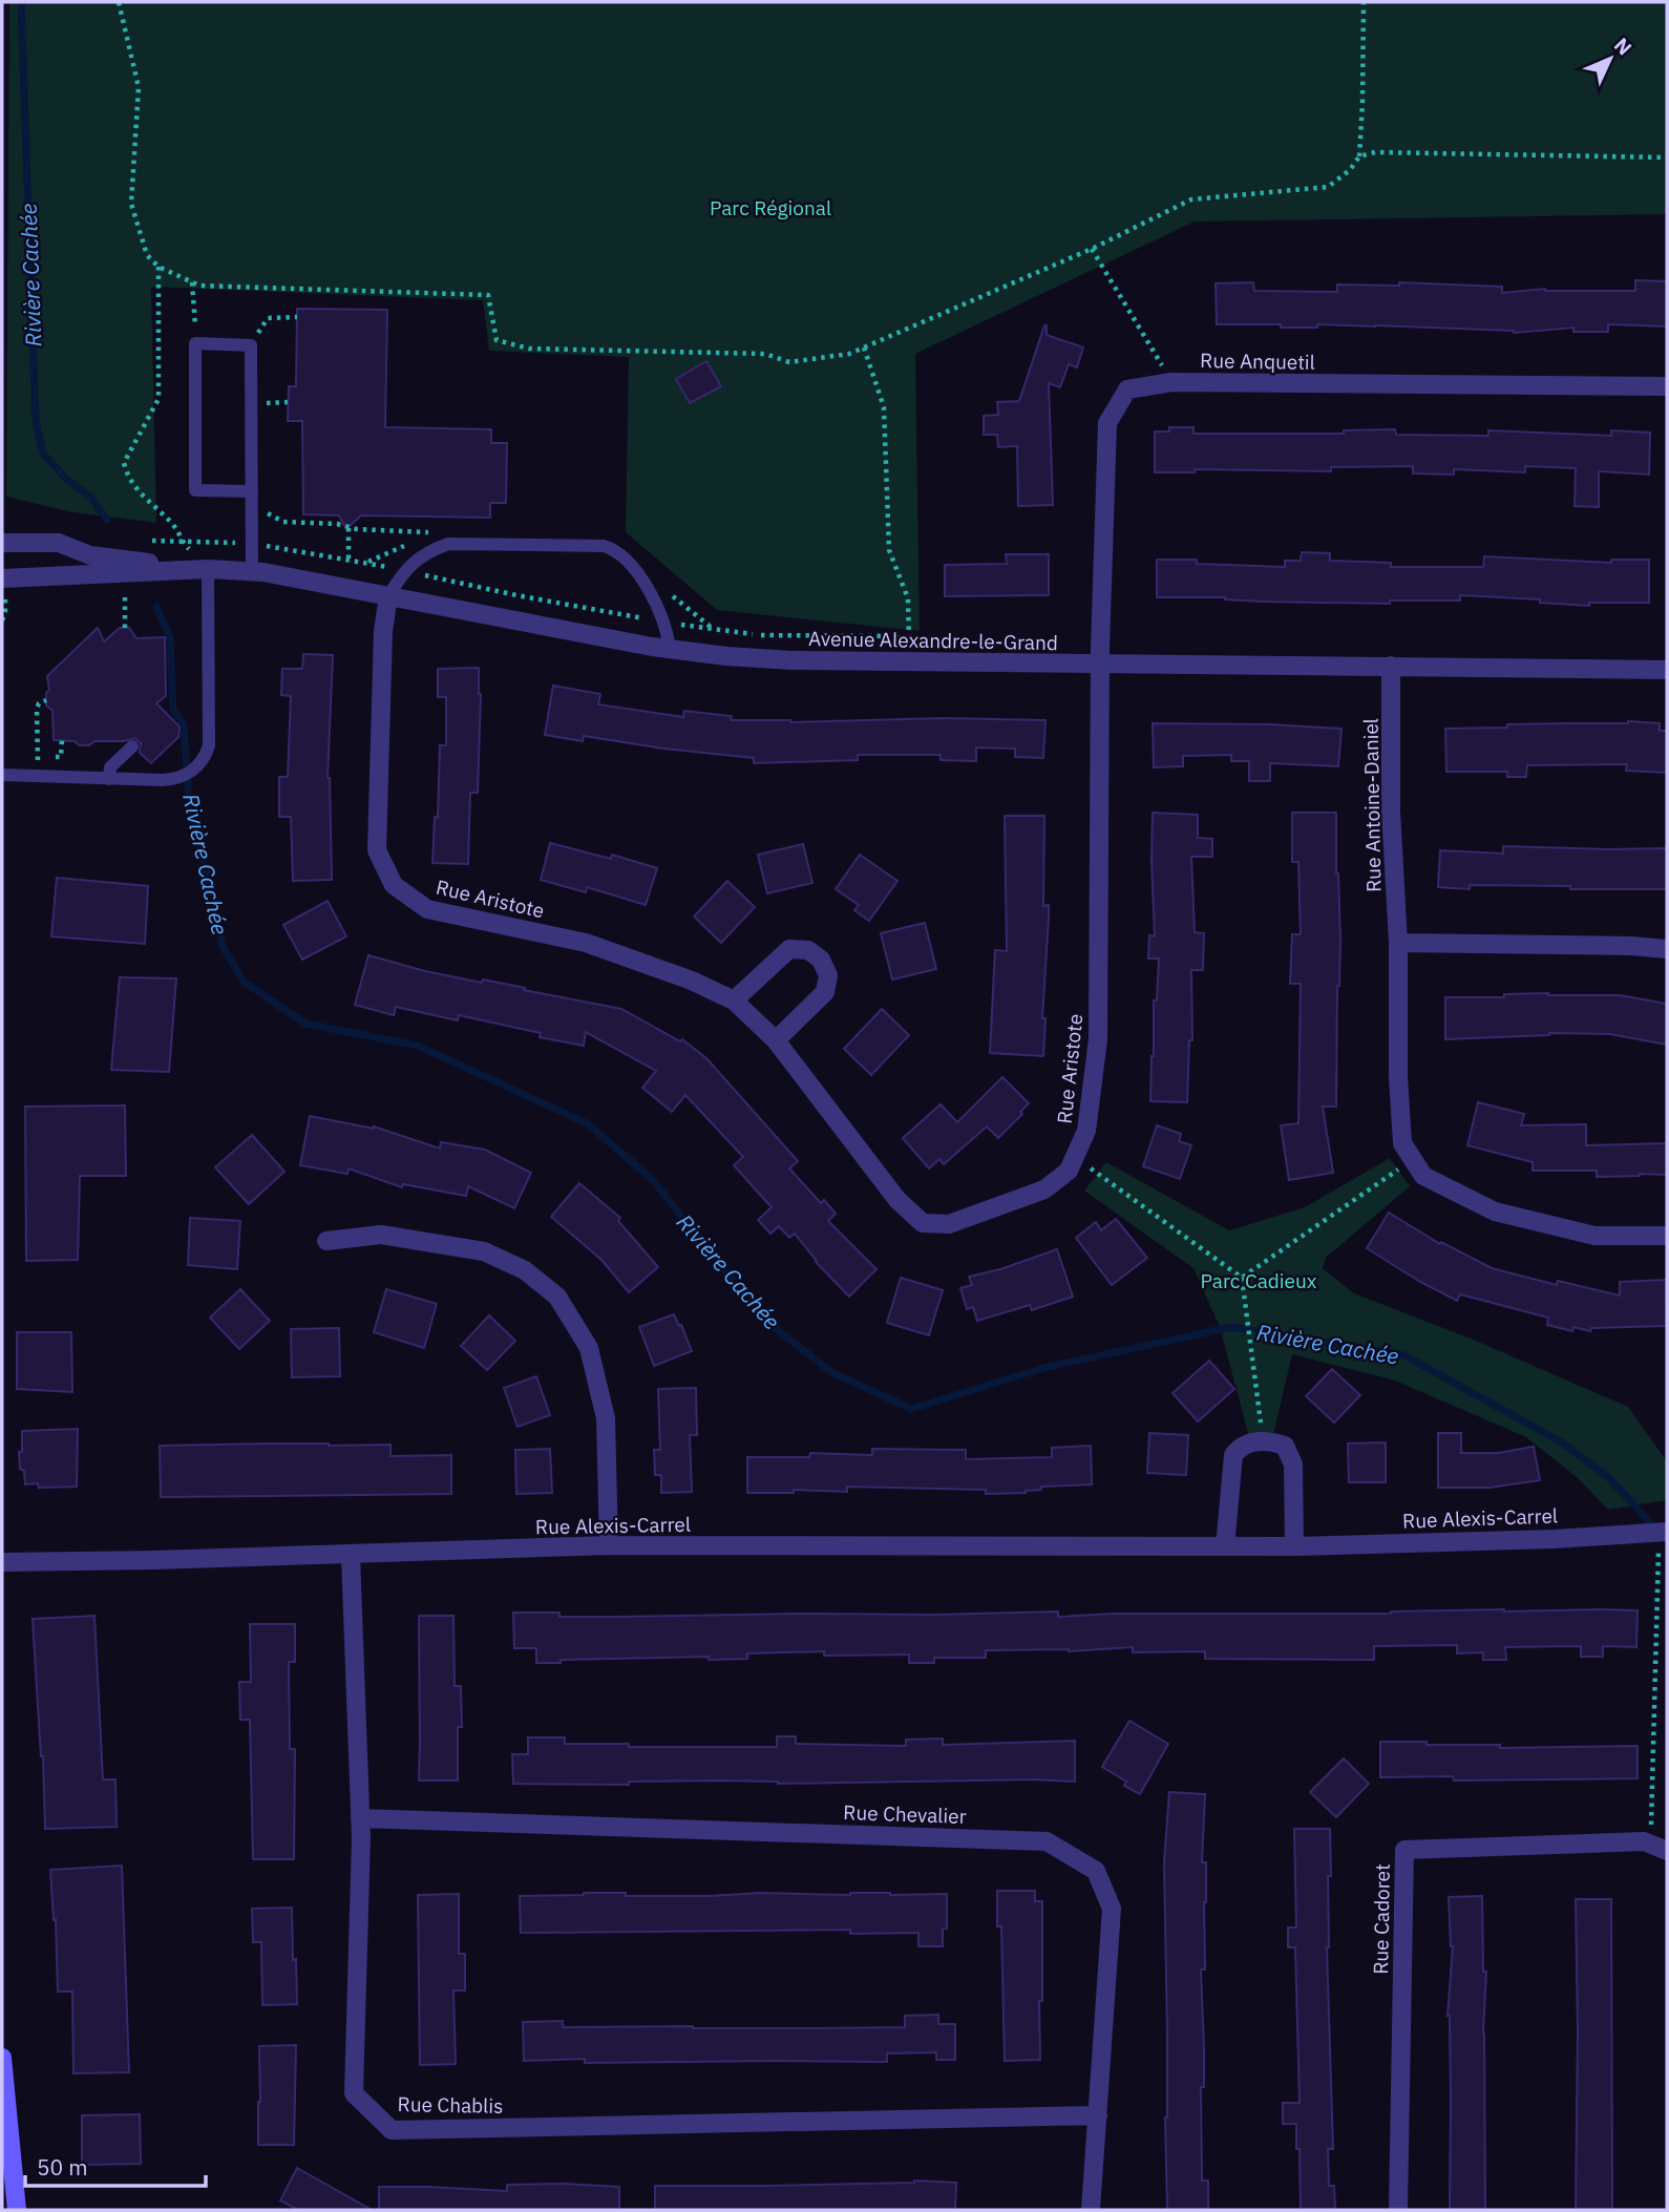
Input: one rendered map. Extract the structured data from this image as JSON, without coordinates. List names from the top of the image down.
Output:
{
  "streets": {
    "street": [
      "Rue Anquetil",
      "Avenue Alexandre-le-Grand",
      "Rue Antoine-Daniel",
      "Rue Aristote",
      "Rue Alexis-Carrel",
      "Rue Chevalier",
      "Rue Cadoret",
      "Rue Chablis"
    ]
  },
  "crossings": [
    ["Rue Anquetil", "Avenue Alexandre-le-Grand"],
    ["Rue Anquetil", "Rue Aristote"],
    ["Avenue Alexandre-le-Grand", "Rue Antoine-Daniel"],
    ["Avenue Alexandre-le-Grand", "Rue Aristote"],
    ["Rue Alexis-Carrel", "Rue Chablis"],
    ["Rue Chevalier", "Rue Chablis"]
  ],
  "water": ["Rivière Cachée"],
  "parks": ["Parc Régional", "Parc Cadieux"],
  "scale_bar": "50 m",
  "north": "top right"
}
